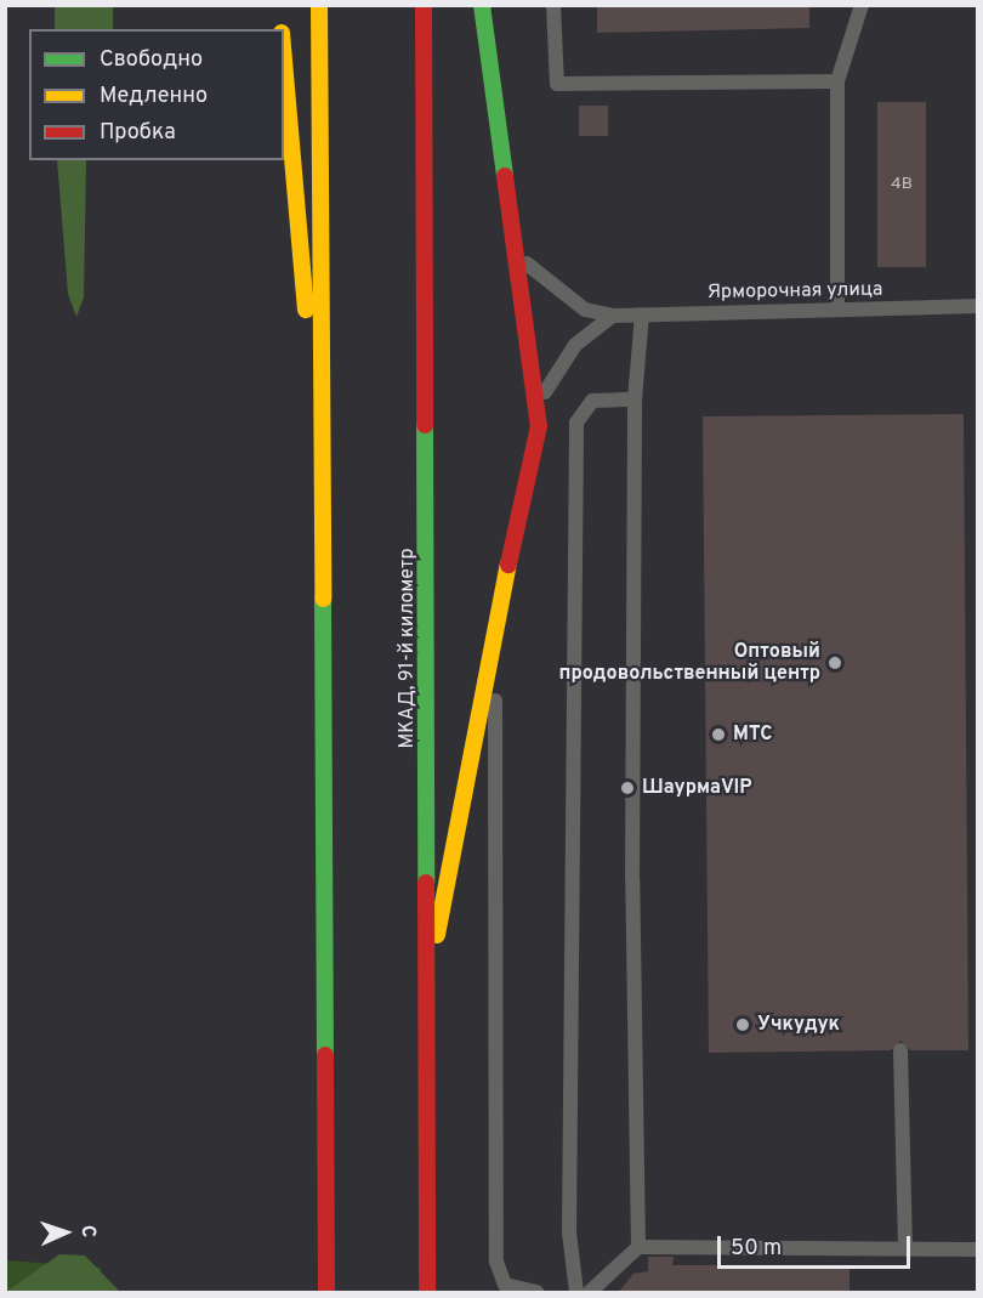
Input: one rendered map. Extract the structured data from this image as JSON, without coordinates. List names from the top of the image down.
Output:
{
  "streets": {
    "main road": ["МКАД, 91-й километр"],
    "lane": ["Ярморочная улица"]
  },
  "places": [
    "Оптовый продовольственный центр",
    "МТС",
    "ШаурмаVIP",
    "Учкудук"
  ],
  "house_numbers": ["4В"],
  "legend": ["Свободно", "Медленно", "Пробка"],
  "scale_bar": "50 m",
  "north": "right"
}
